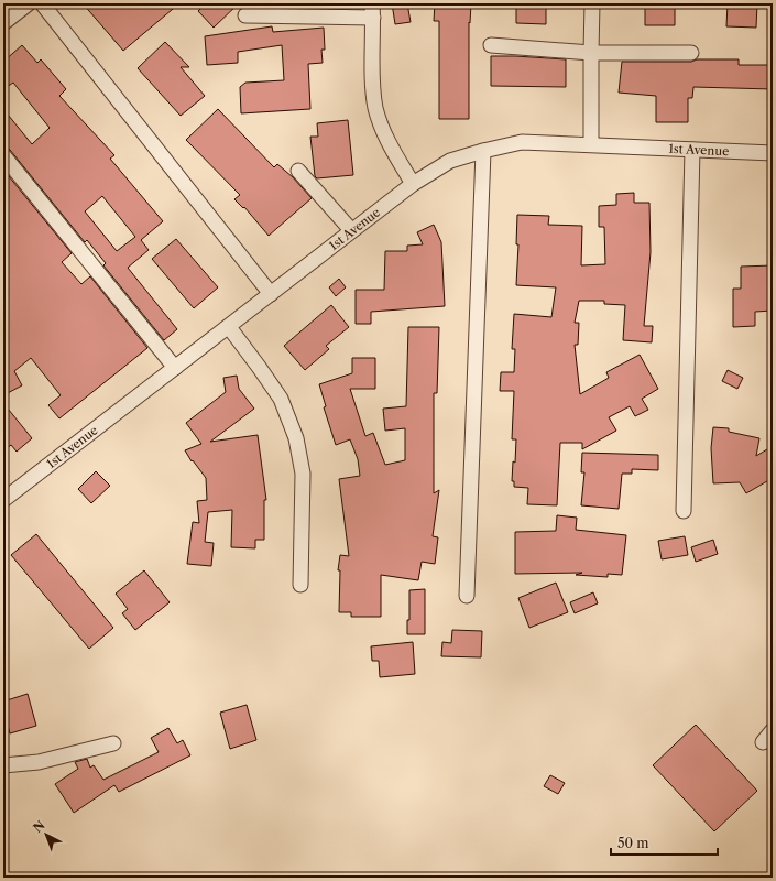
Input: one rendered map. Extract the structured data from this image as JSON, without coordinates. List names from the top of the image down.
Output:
{
  "streets": {
    "street": ["1st Avenue"]
  },
  "scale_bar": "50 m",
  "north": "top left"
}
